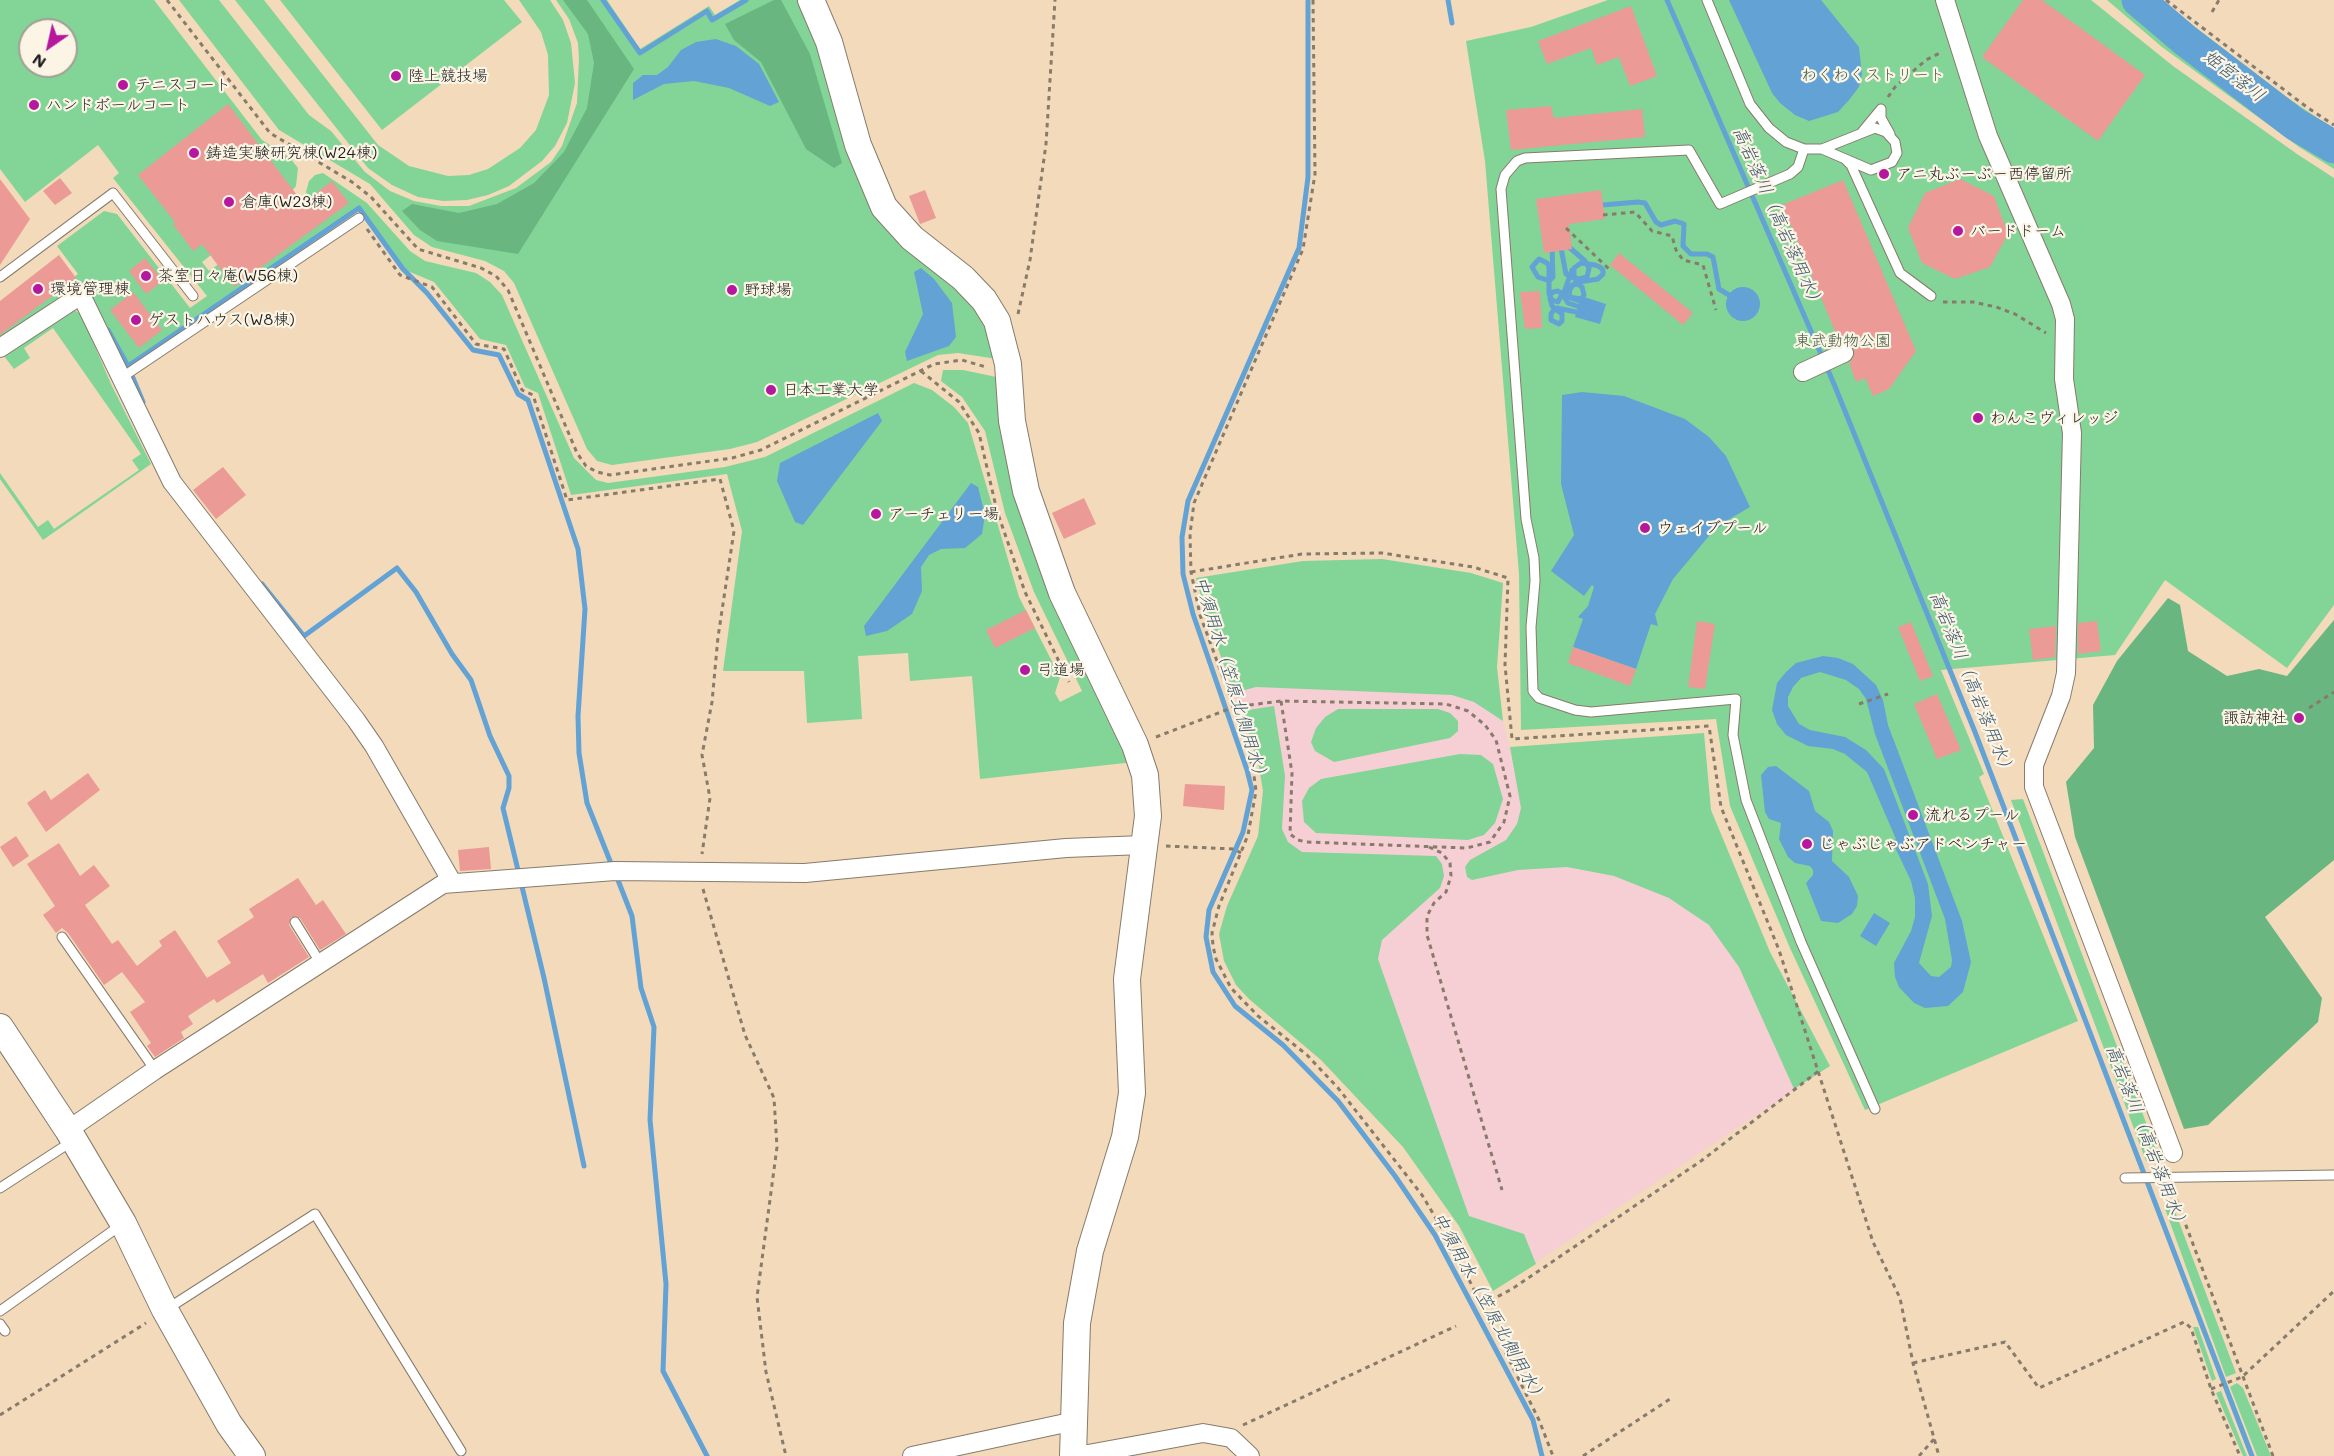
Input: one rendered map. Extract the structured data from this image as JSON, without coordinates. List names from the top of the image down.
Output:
{
  "water": ["姫宮落川", "高岩落川（高岩落用水）", "中須用水（笠原北側用水）"],
  "parks": ["わくわくストリート", "東武動物公園"],
  "places": [
    "陸上競技場",
    "テニスコート",
    "ハンドボールコート",
    "鋳造実験研究棟(W24棟)",
    "アニ丸ぶーぶー西停留所",
    "倉庫(W23棟)",
    "バードドーム",
    "茶室日々庵(W56棟)",
    "環境管理棟",
    "野球場",
    "ゲストハウス(W8棟)",
    "日本工業大学",
    "わんこヴィレッジ",
    "アーチェリー場",
    "ウェイブプール",
    "弓道場",
    "諏訪神社",
    "流れるプール",
    "じゃぶじゃぶアドベンチャー"
  ],
  "north": "bottom left"
}
